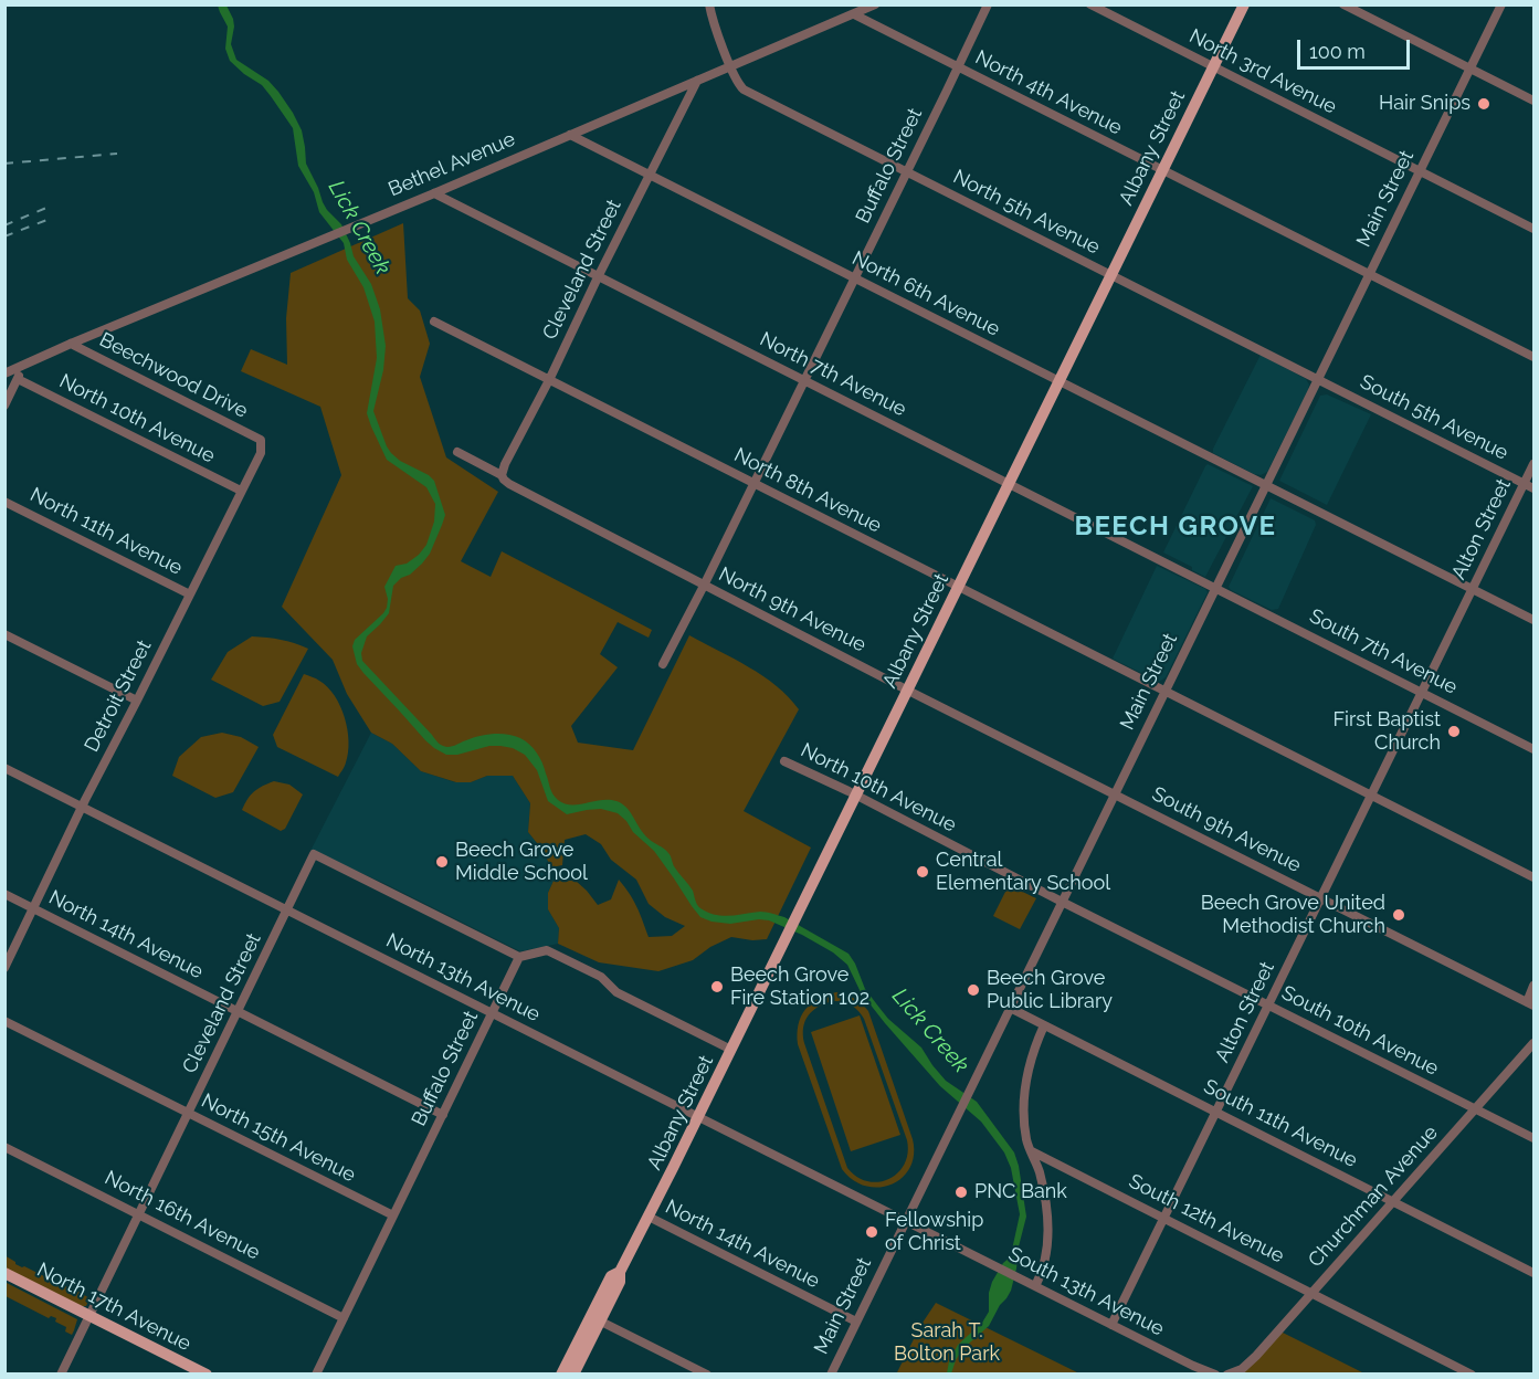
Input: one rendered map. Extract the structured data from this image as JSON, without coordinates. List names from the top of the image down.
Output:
{
  "streets": {
    "main road": ["Albany Street", "North 17th Avenue"],
    "street": [
      "North 3rd Avenue",
      "North 4th Avenue",
      "Bethel Avenue",
      "Buffalo Street",
      "Main Street",
      "North 5th Avenue",
      "Cleveland Street",
      "North 6th Avenue",
      "North 7th Avenue",
      "Beechwood Drive",
      "South 5th Avenue",
      "North 10th Avenue",
      "North 8th Avenue",
      "Alton Street",
      "North 11th Avenue",
      "North 9th Avenue",
      "South 7th Avenue",
      "Detroit Street",
      "South 9th Avenue",
      "North 14th Avenue",
      "North 13th Avenue",
      "South 10th Avenue",
      "South 11th Avenue",
      "North 15th Avenue",
      "Churchman Avenue",
      "North 16th Avenue",
      "South 12th Avenue",
      "South 13th Avenue"
    ]
  },
  "crossings": [
    ["North 3rd Avenue", "Albany Street"],
    ["North 3rd Avenue", "Main Street"],
    ["North 4th Avenue", "Albany Street"],
    ["North 4th Avenue", "Bethel Avenue"],
    ["North 4th Avenue", "Buffalo Street"],
    ["North 4th Avenue", "Main Street"],
    ["Albany Street", "North 5th Avenue"],
    ["Albany Street", "North 6th Avenue"],
    ["Albany Street", "North 7th Avenue"],
    ["Albany Street", "North 10th Avenue"],
    ["Albany Street", "North 8th Avenue"],
    ["Albany Street", "North 9th Avenue"],
    ["Albany Street", "North 14th Avenue"],
    ["Albany Street", "North 13th Avenue"],
    ["Bethel Avenue", "North 5th Avenue"],
    ["Bethel Avenue", "Cleveland Street"],
    ["Bethel Avenue", "North 6th Avenue"],
    ["Bethel Avenue", "North 7th Avenue"],
    ["Bethel Avenue", "Beechwood Drive"],
    ["Buffalo Street", "North 5th Avenue"],
    ["Buffalo Street", "Cleveland Street"],
    ["Buffalo Street", "North 6th Avenue"],
    ["Buffalo Street", "North 7th Avenue"],
    ["Buffalo Street", "North 8th Avenue"],
    ["Buffalo Street", "North 9th Avenue"],
    ["Buffalo Street", "North 14th Avenue"],
    ["Buffalo Street", "North 13th Avenue"],
    ["Buffalo Street", "North 15th Avenue"],
    ["Buffalo Street", "North 16th Avenue"],
    ["Main Street", "North 5th Avenue"],
    ["Main Street", "North 6th Avenue"],
    ["Main Street", "North 7th Avenue"],
    ["Main Street", "South 5th Avenue"],
    ["Main Street", "North 10th Avenue"],
    ["Main Street", "North 8th Avenue"],
    ["Main Street", "North 9th Avenue"],
    ["Main Street", "South 7th Avenue"],
    ["Main Street", "South 9th Avenue"],
    ["Main Street", "North 14th Avenue"],
    ["Main Street", "North 13th Avenue"],
    ["Main Street", "South 10th Avenue"],
    ["Main Street", "South 11th Avenue"],
    ["Main Street", "South 13th Avenue"],
    ["North 5th Avenue", "South 5th Avenue"],
    ["Cleveland Street", "North 6th Avenue"],
    ["Cleveland Street", "North 7th Avenue"],
    ["Cleveland Street", "North 8th Avenue"],
    ["Cleveland Street", "North 9th Avenue"],
    ["Cleveland Street", "North 14th Avenue"],
    ["Cleveland Street", "North 13th Avenue"],
    ["Cleveland Street", "North 15th Avenue"],
    ["Cleveland Street", "North 16th Avenue"],
    ["Cleveland Street", "North 17th Avenue"],
    ["North 6th Avenue", "Alton Street"],
    ["North 7th Avenue", "South 7th Avenue"],
    ["Beechwood Drive", "Detroit Street"],
    ["South 5th Avenue", "Alton Street"],
    ["North 10th Avenue", "Detroit Street"],
    ["North 10th Avenue", "South 10th Avenue"],
    ["North 8th Avenue", "Alton Street"],
    ["Alton Street", "South 7th Avenue"],
    ["Alton Street", "South 9th Avenue"],
    ["Alton Street", "South 10th Avenue"],
    ["Alton Street", "South 11th Avenue"],
    ["Alton Street", "South 12th Avenue"],
    ["Alton Street", "South 13th Avenue"],
    ["North 11th Avenue", "Detroit Street"],
    ["North 9th Avenue", "South 9th Avenue"],
    ["Detroit Street", "North 14th Avenue"],
    ["Detroit Street", "North 13th Avenue"],
    ["North 13th Avenue", "South 13th Avenue"],
    ["South 10th Avenue", "Churchman Avenue"],
    ["South 11th Avenue", "Churchman Avenue"],
    ["Churchman Avenue", "South 12th Avenue"]
  ],
  "districts": ["BEECH GROVE"],
  "water": ["Lick Creek"],
  "parks": ["Sarah T. Bolton Park"],
  "places": [
    "Hair Snips",
    "First Baptist Church",
    "Beech Grove Middle School",
    "Central Elementary School",
    "Beech Grove United Methodist Church",
    "Beech Grove Fire Station 102",
    "Beech Grove Public Library",
    "PNC Bank",
    "Fellowship of Christ"
  ],
  "scale_bar": "100 m"
}
